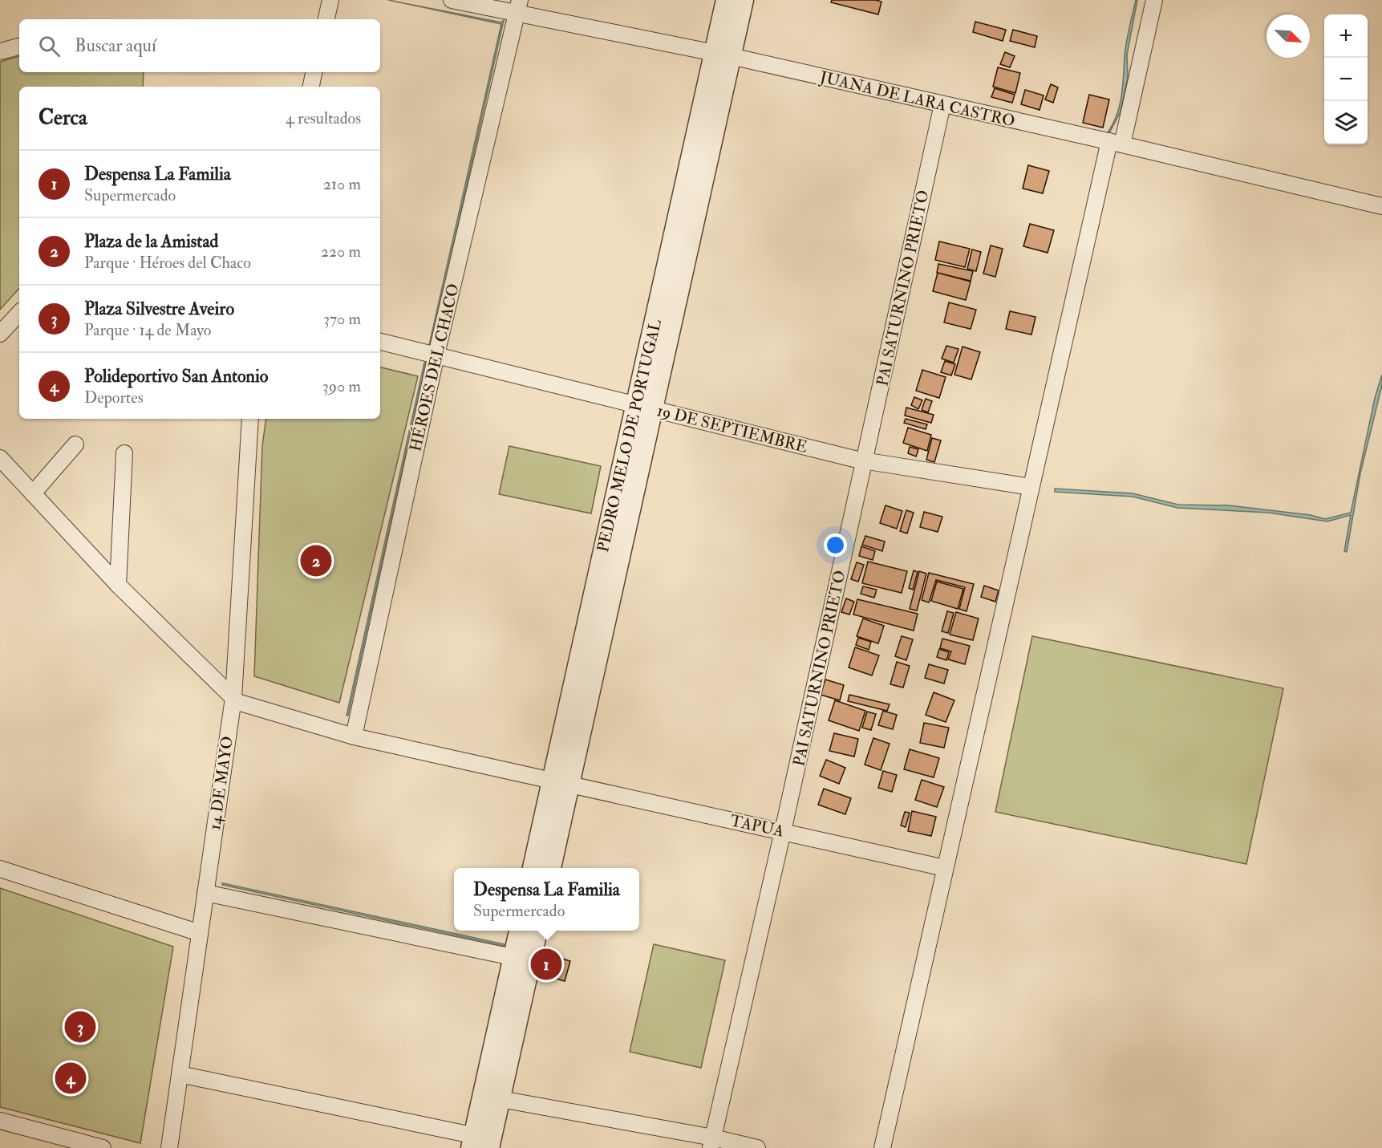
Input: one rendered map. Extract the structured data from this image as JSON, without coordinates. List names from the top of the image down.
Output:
{
  "streets": {
    "street": [
      "JUANA DE LARA CASTRO",
      "PAI SATURNINO PRIETO",
      "HÉROES DEL CHACO",
      "19 DE SEPTIEMBRE",
      "PEDRO MELO DE PORTUGAL",
      "14 DE MAYO",
      "TAPUA"
    ]
  },
  "crossings": [
    ["JUANA DE LARA CASTRO", "PAI SATURNINO PRIETO"],
    ["JUANA DE LARA CASTRO", "HÉROES DEL CHACO"],
    ["JUANA DE LARA CASTRO", "PEDRO MELO DE PORTUGAL"],
    ["PAI SATURNINO PRIETO", "19 DE SEPTIEMBRE"],
    ["PAI SATURNINO PRIETO", "TAPUA"],
    ["HÉROES DEL CHACO", "19 DE SEPTIEMBRE"],
    ["HÉROES DEL CHACO", "TAPUA"],
    ["19 DE SEPTIEMBRE", "PEDRO MELO DE PORTUGAL"],
    ["PEDRO MELO DE PORTUGAL", "TAPUA"],
    ["14 DE MAYO", "TAPUA"]
  ],
  "north": "bottom right",
  "page": {
    "map_buttons": ["+", "−"],
    "search": "Buscar aquí",
    "heading": ["Cerca", "4 resultados"],
    "list": [
      {
        "mark": "1",
        "name": "Despensa La Familia",
        "note": "Supermercado",
        "value": "210 m"
      },
      {
        "mark": "2",
        "name": "Plaza de la Amistad",
        "note": "Parque · Héroes del Chaco",
        "value": "220 m"
      },
      {
        "mark": "3",
        "name": "Plaza Silvestre Aveiro",
        "note": "Parque · 14 de Mayo",
        "value": "370 m"
      },
      {
        "mark": "4",
        "name": "Polideportivo San Antonio",
        "note": "Deportes",
        "value": "390 m"
      }
    ],
    "pins": [
      "2",
      "1",
      "3",
      "4"
    ],
    "popup": ["Despensa La Familia", "Supermercado"]
  }
}
